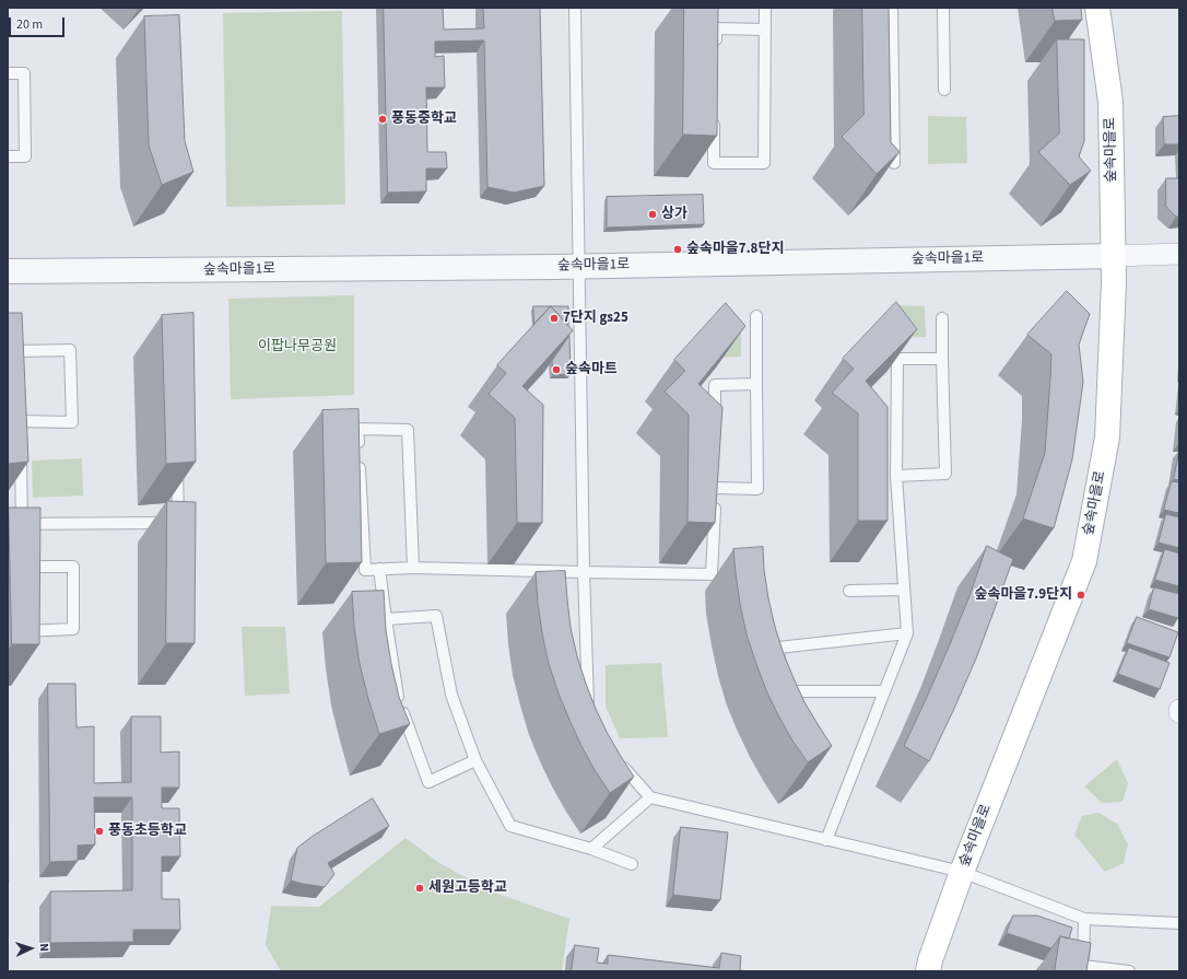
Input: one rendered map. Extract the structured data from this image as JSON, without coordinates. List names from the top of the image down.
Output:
{
  "streets": {
    "main road": ["숲속마을로"],
    "street": ["숲속마을1로"]
  },
  "crossings": [
    ["숲속마을로", "숲속마을1로"]
  ],
  "parks": ["이팝나무공원"],
  "places": [
    "풍동중학교",
    "상가",
    "숲속마을7.8단지",
    "7단지 gs25",
    "숲속마트",
    "숲속마을7.9단지",
    "풍동초등학교",
    "세원고등학교"
  ],
  "scale_bar": "20 m",
  "north": "right"
}
